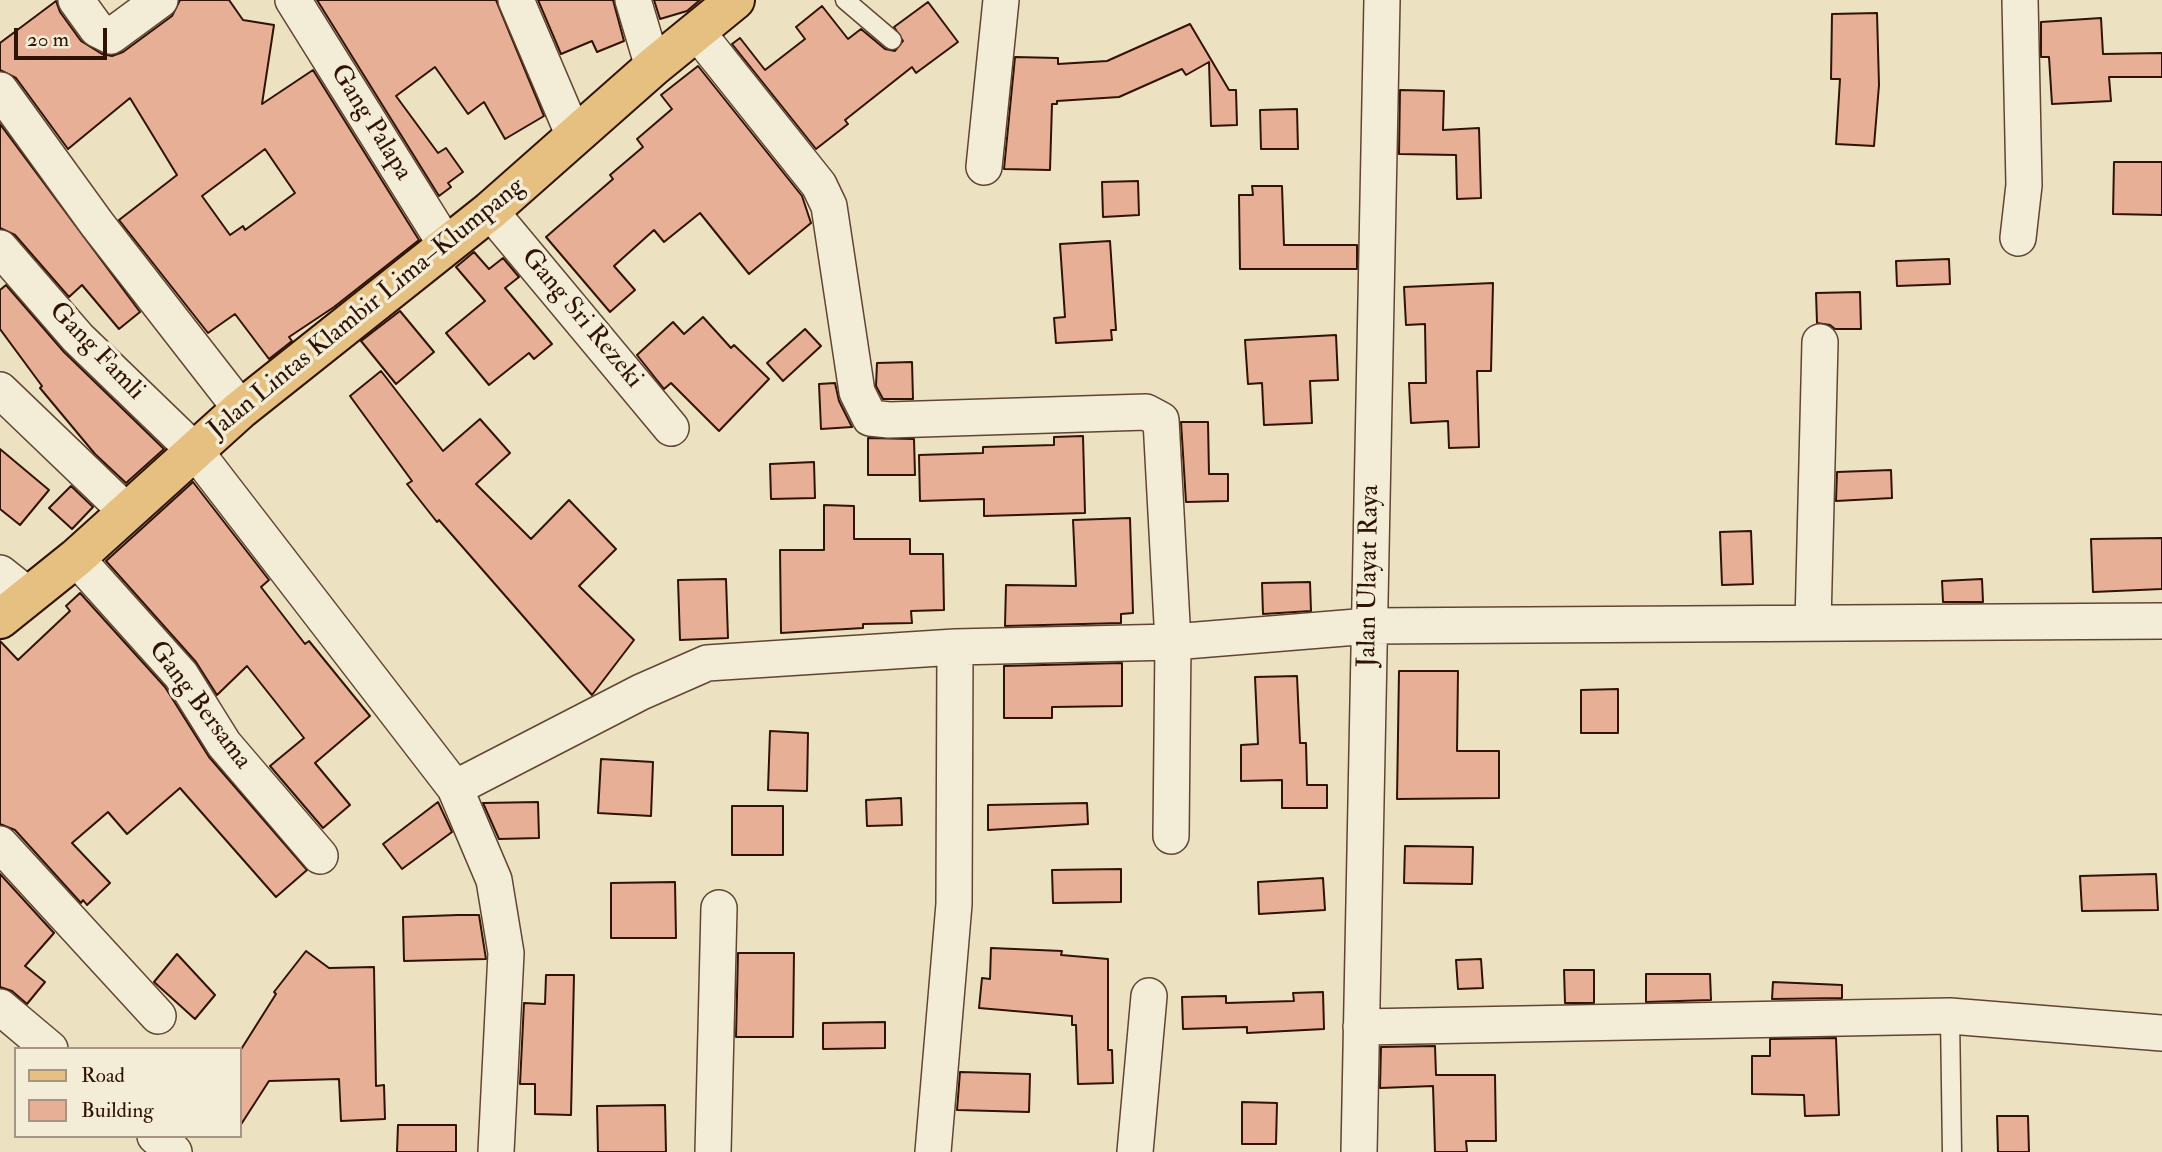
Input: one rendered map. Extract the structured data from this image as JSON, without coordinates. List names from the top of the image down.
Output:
{
  "streets": {
    "main road": ["Jalan Lintas Klambir Lima–Klumpang"],
    "street": [
      "Gang Palapa",
      "Gang Sri Rezeki",
      "Gang Famli",
      "Jalan Ulayat Raya",
      "Gang Bersama"
    ]
  },
  "crossings": [
    ["Gang Palapa", "Jalan Lintas Klambir Lima–Klumpang"],
    ["Jalan Lintas Klambir Lima–Klumpang", "Gang Sri Rezeki"],
    ["Jalan Lintas Klambir Lima–Klumpang", "Gang Famli"],
    ["Jalan Lintas Klambir Lima–Klumpang", "Gang Bersama"]
  ],
  "legend": ["Road", "Building"],
  "scale_bar": "20 m"
}
